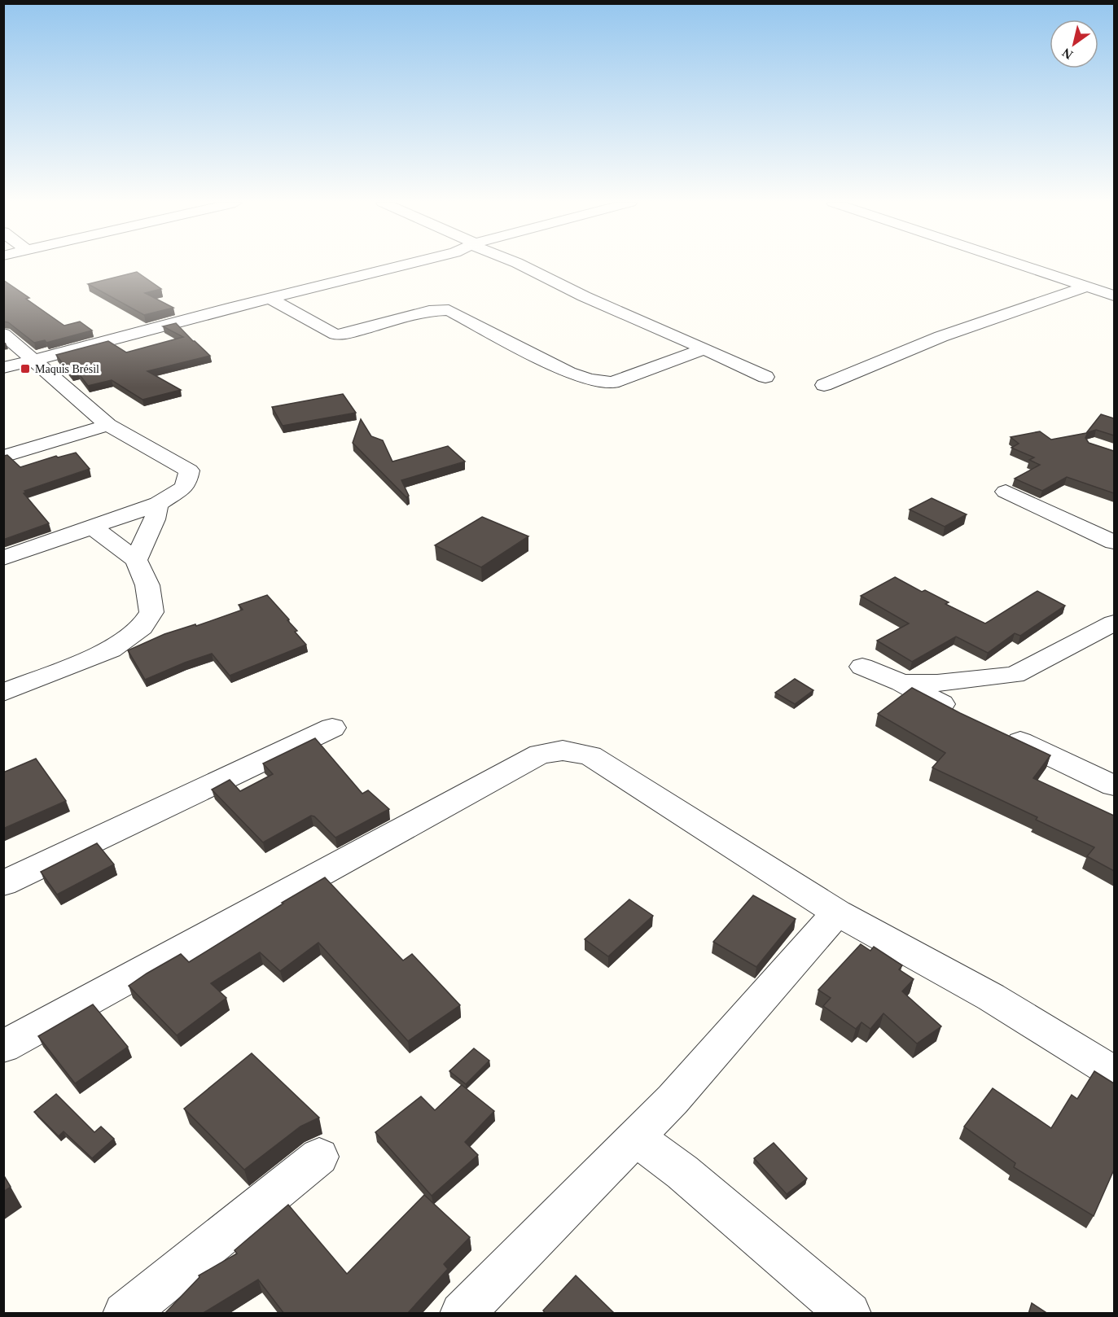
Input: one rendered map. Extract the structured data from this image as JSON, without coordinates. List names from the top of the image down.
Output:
{
  "places": {
    "transit": ["Maquis Brésil"]
  },
  "north": "bottom left"
}
